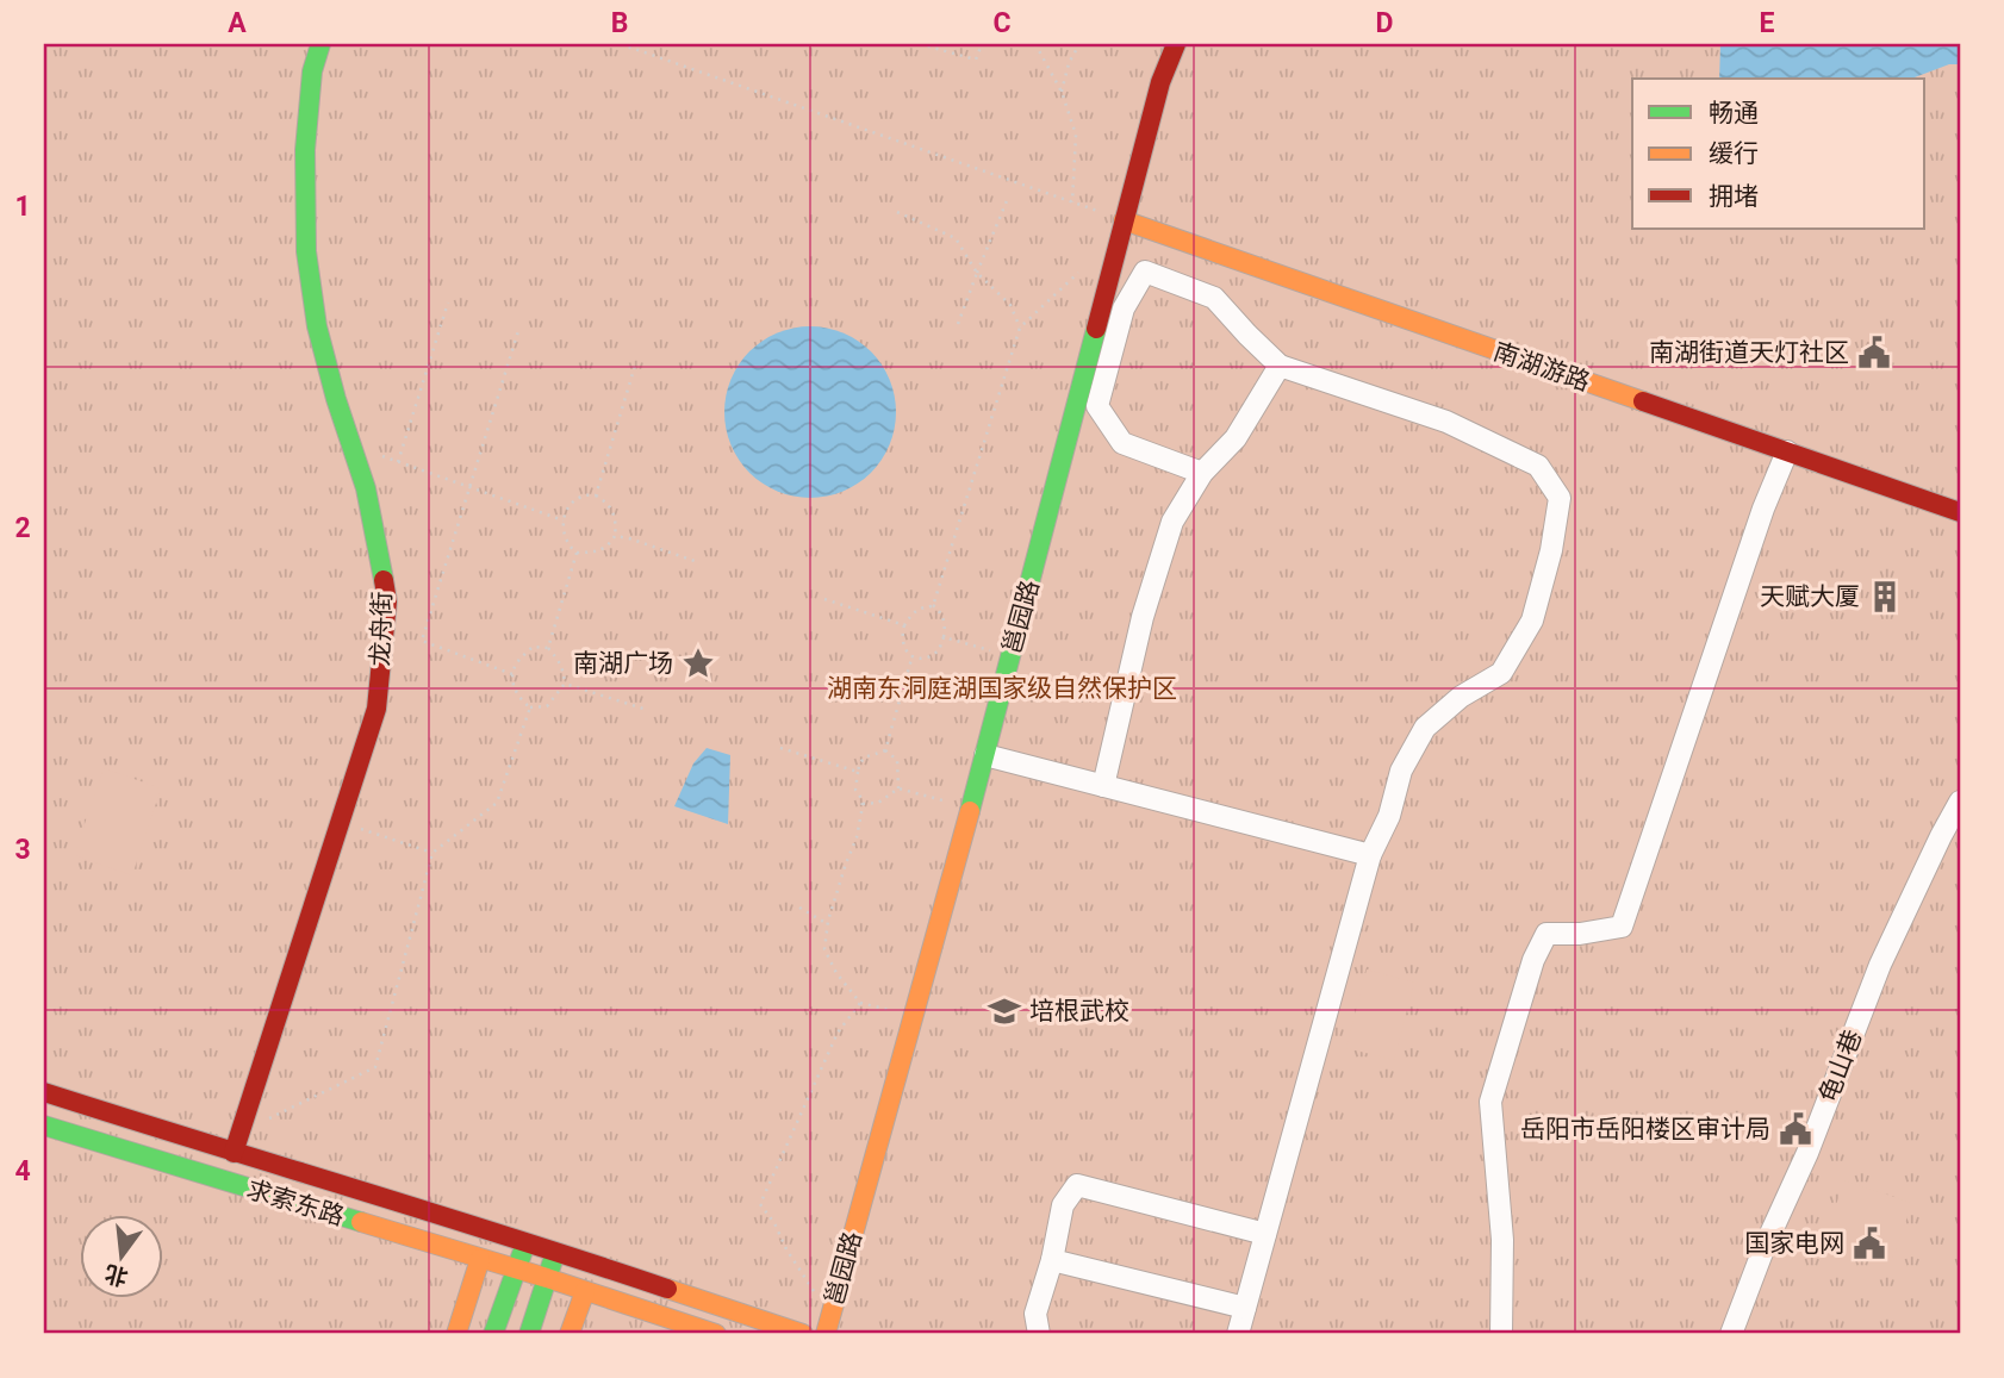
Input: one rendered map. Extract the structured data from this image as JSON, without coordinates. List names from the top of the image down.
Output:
{
  "streets": {
    "street": [
      "南湖游路",
      "邕园路",
      "龙舟街",
      "龟山巷",
      "求索东路"
    ]
  },
  "crossings": [
    ["南湖游路", "邕园路"],
    ["龙舟街", "求索东路"]
  ],
  "parks": ["湖南东洞庭湖国家级自然保护区"],
  "places": {
    "public building": ["南湖街道天灯社区", "岳阳市岳阳楼区审计局", "国家电网"],
    "building": ["天赋大厦"],
    "place": ["南湖广场"],
    "school or university": ["培根武校"]
  },
  "legend": ["畅通", "缓行", "拥堵"],
  "north": "bottom",
  "grid": {
    "columns": [
      "A",
      "B",
      "C",
      "D",
      "E"
    ],
    "rows": [
      "1",
      "2",
      "3",
      "4"
    ]
  }
}
